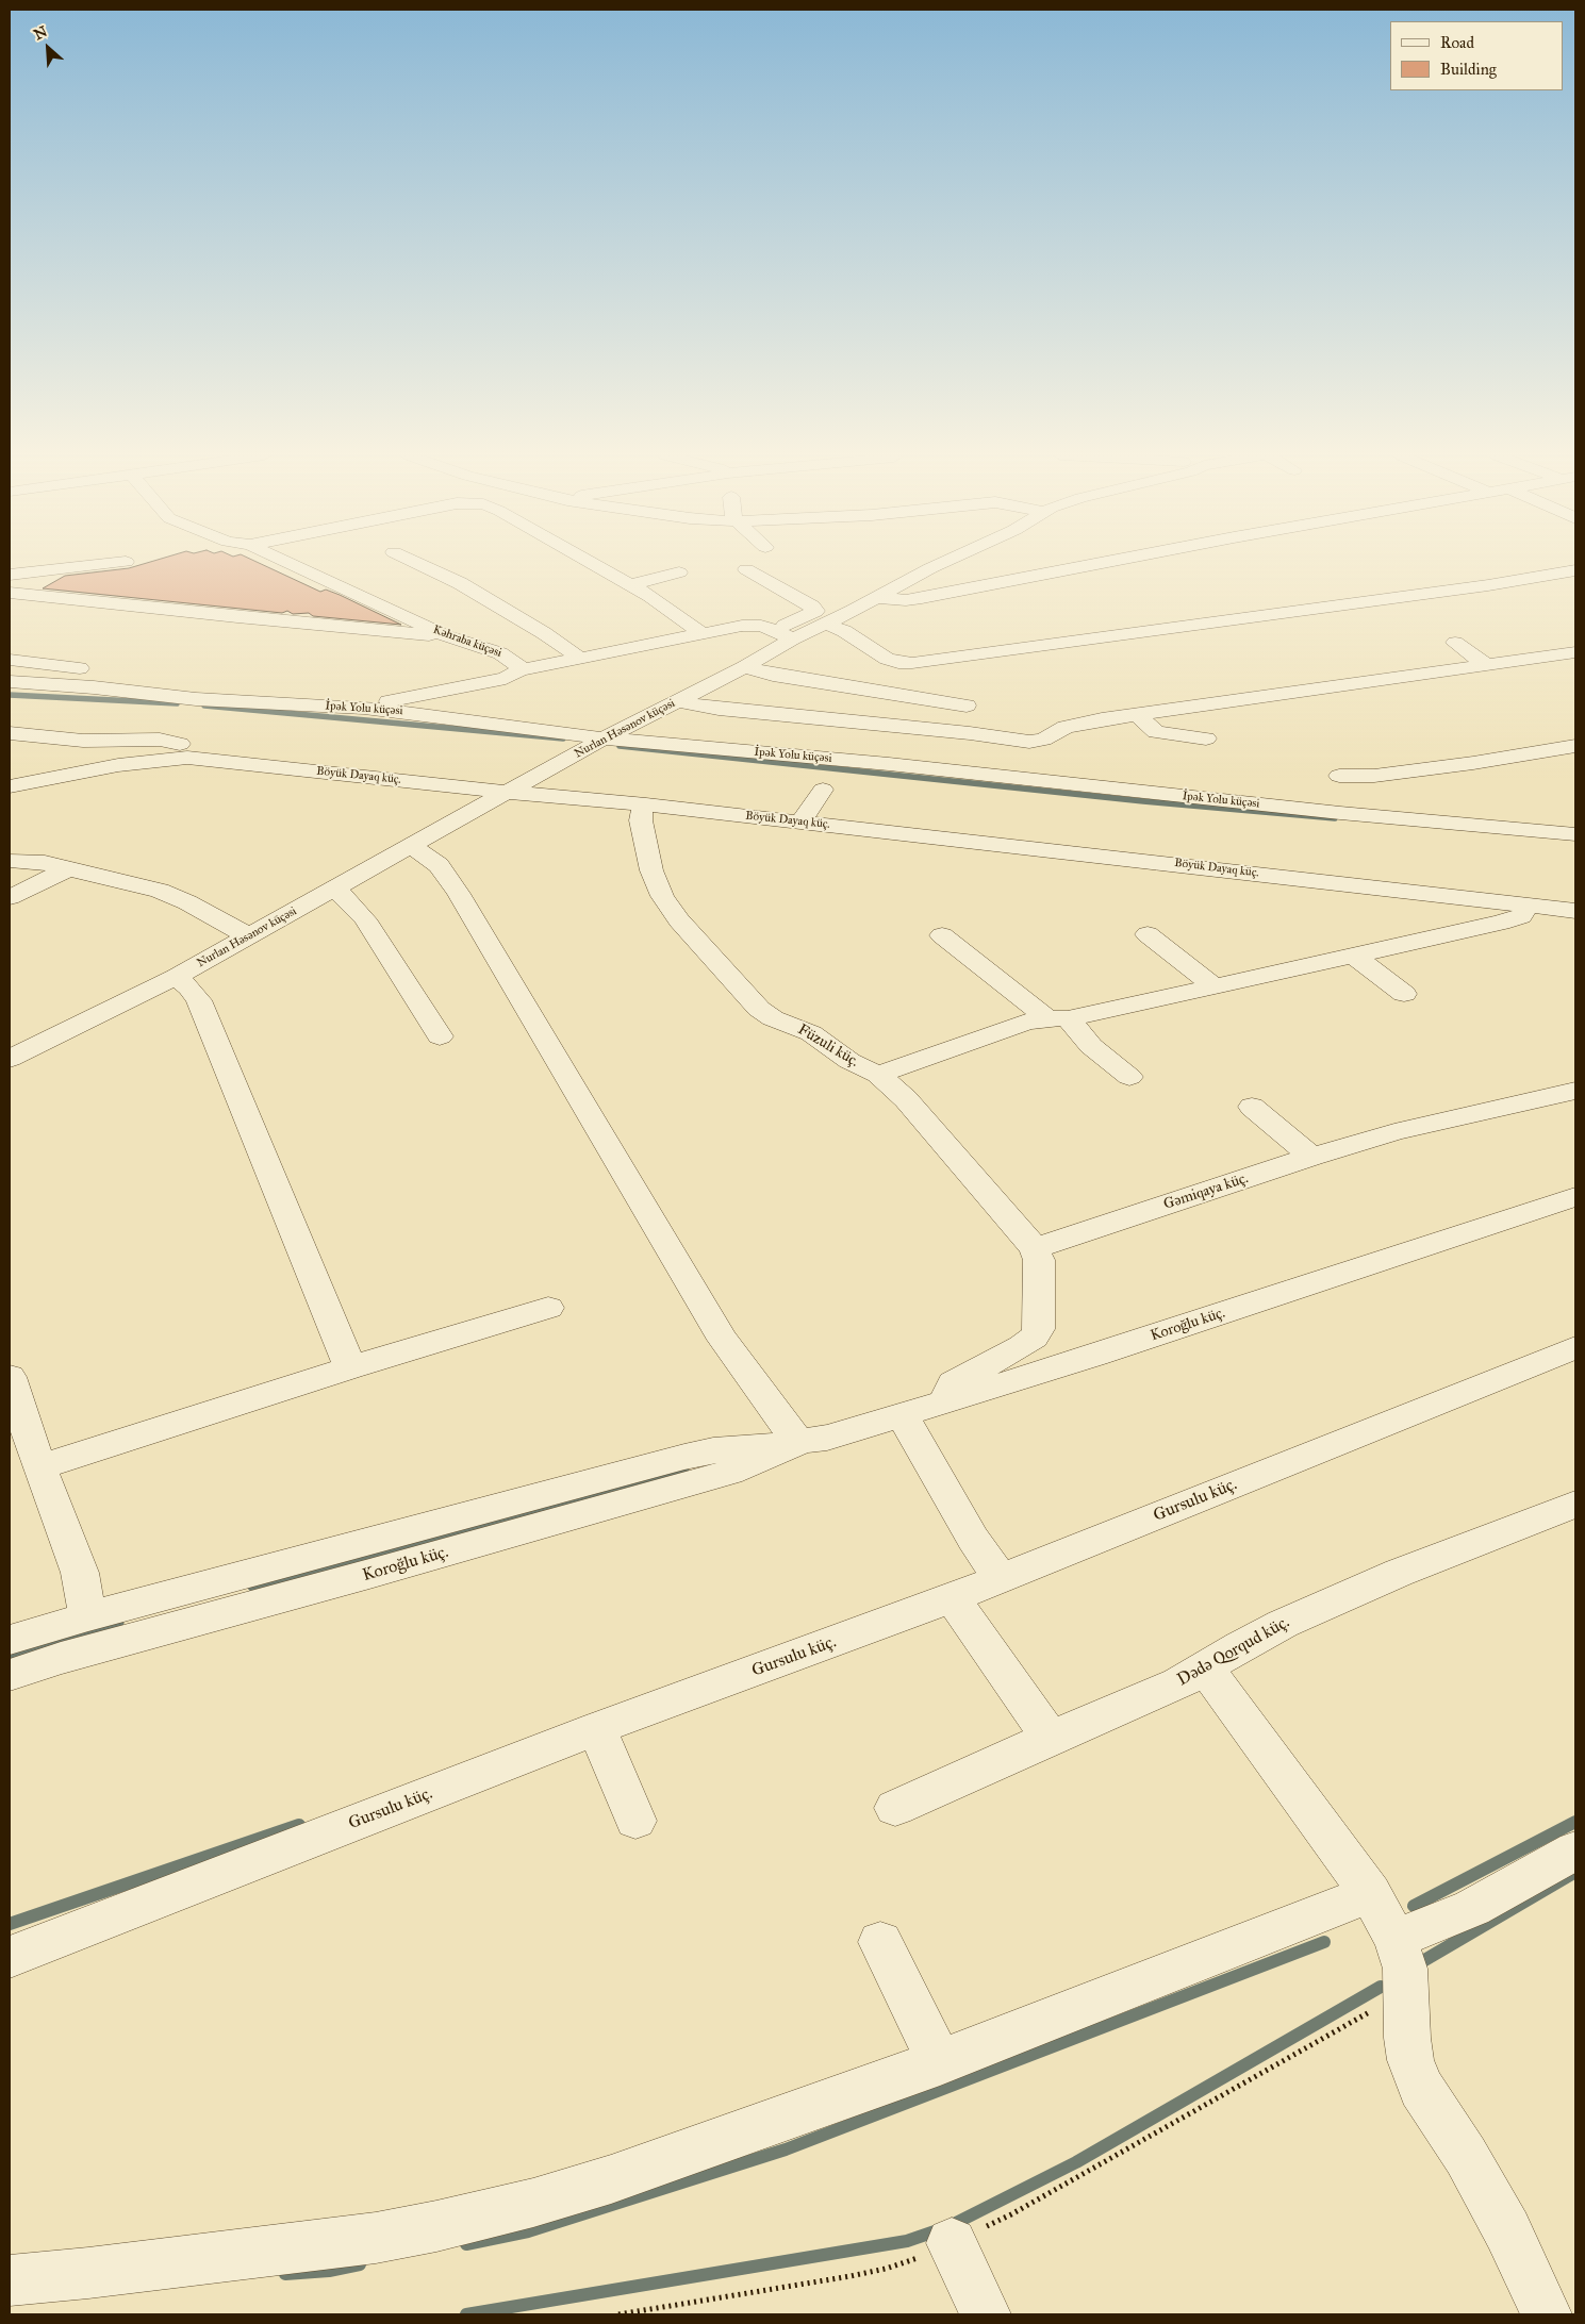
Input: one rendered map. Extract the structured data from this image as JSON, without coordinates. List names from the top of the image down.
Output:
{
  "streets": {
    "street": [
      "Kəhraba küçəsi",
      "İpək Yolu küçəsi",
      "Nurlan Həsənov küçəsi",
      "Böyük Dayaq küç.",
      "Füzuli küç.",
      "Gəmiqaya küç.",
      "Koroğlu küç.",
      "Gursulu küç.",
      "Dədə Qorqud küç."
    ]
  },
  "crossings": [
    ["İpək Yolu küçəsi", "Nurlan Həsənov küçəsi"],
    ["Nurlan Həsənov küçəsi", "Böyük Dayaq küç."],
    ["Böyük Dayaq küç.", "Füzuli küç."],
    ["Füzuli küç.", "Gəmiqaya küç."]
  ],
  "legend": ["Road", "Building"],
  "north": "top left"
}
